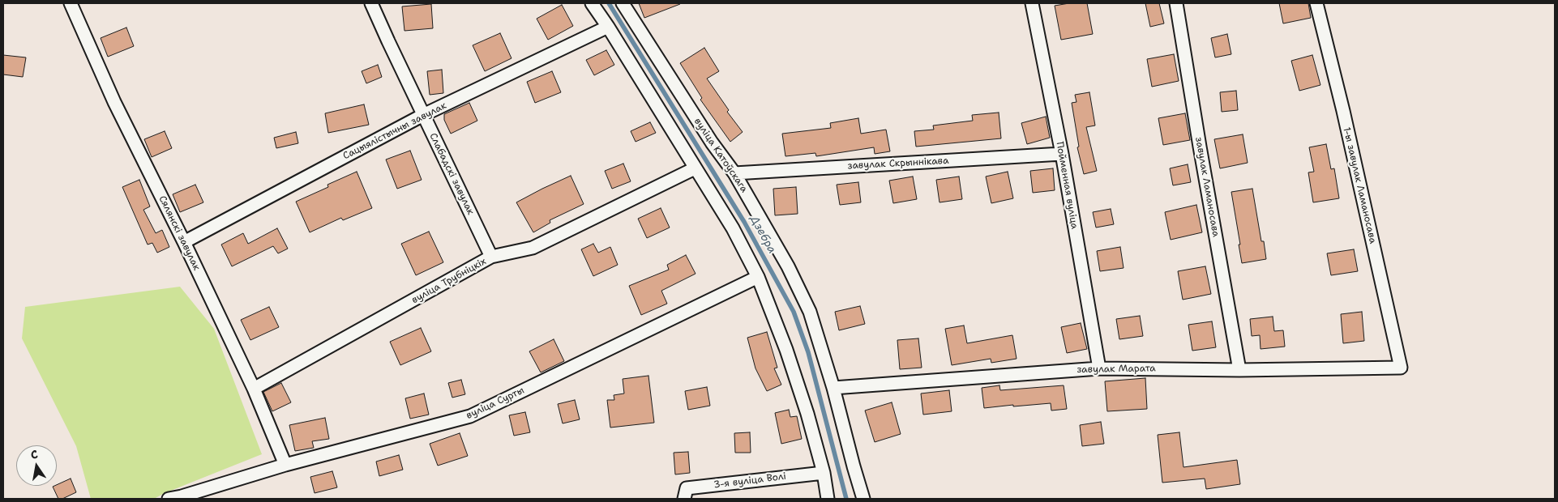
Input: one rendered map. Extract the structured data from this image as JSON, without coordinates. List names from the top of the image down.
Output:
{
  "streets": {
    "street": [
      "Сацыялістычны завулак",
      "вуліца Катоўскага",
      "завулак Скрыннікава",
      "Слабадскі завулак",
      "Пойменная вуліца",
      "1-ы завулак Ламаносава",
      "завулак Ламаносава",
      "Сялянскі завулак",
      "вуліца Трубніцкіх",
      "завулак Марата",
      "вуліца Сурты",
      "3-я вуліца Волі"
    ]
  },
  "crossings": [
    ["Сацыялістычны завулак", "Слабадскі завулак"],
    ["Сацыялістычны завулак", "Сялянскі завулак"],
    ["вуліца Катоўскага", "завулак Скрыннікава"],
    ["вуліца Катоўскага", "завулак Марата"],
    ["завулак Скрыннікава", "Пойменная вуліца"],
    ["Слабадскі завулак", "вуліца Трубніцкіх"],
    ["Пойменная вуліца", "завулак Марата"],
    ["1-ы завулак Ламаносава", "завулак Марата"],
    ["завулак Ламаносава", "завулак Марата"],
    ["Сялянскі завулак", "вуліца Трубніцкіх"],
    ["Сялянскі завулак", "вуліца Сурты"]
  ],
  "water": ["Дзебра"],
  "north": "top"
}
